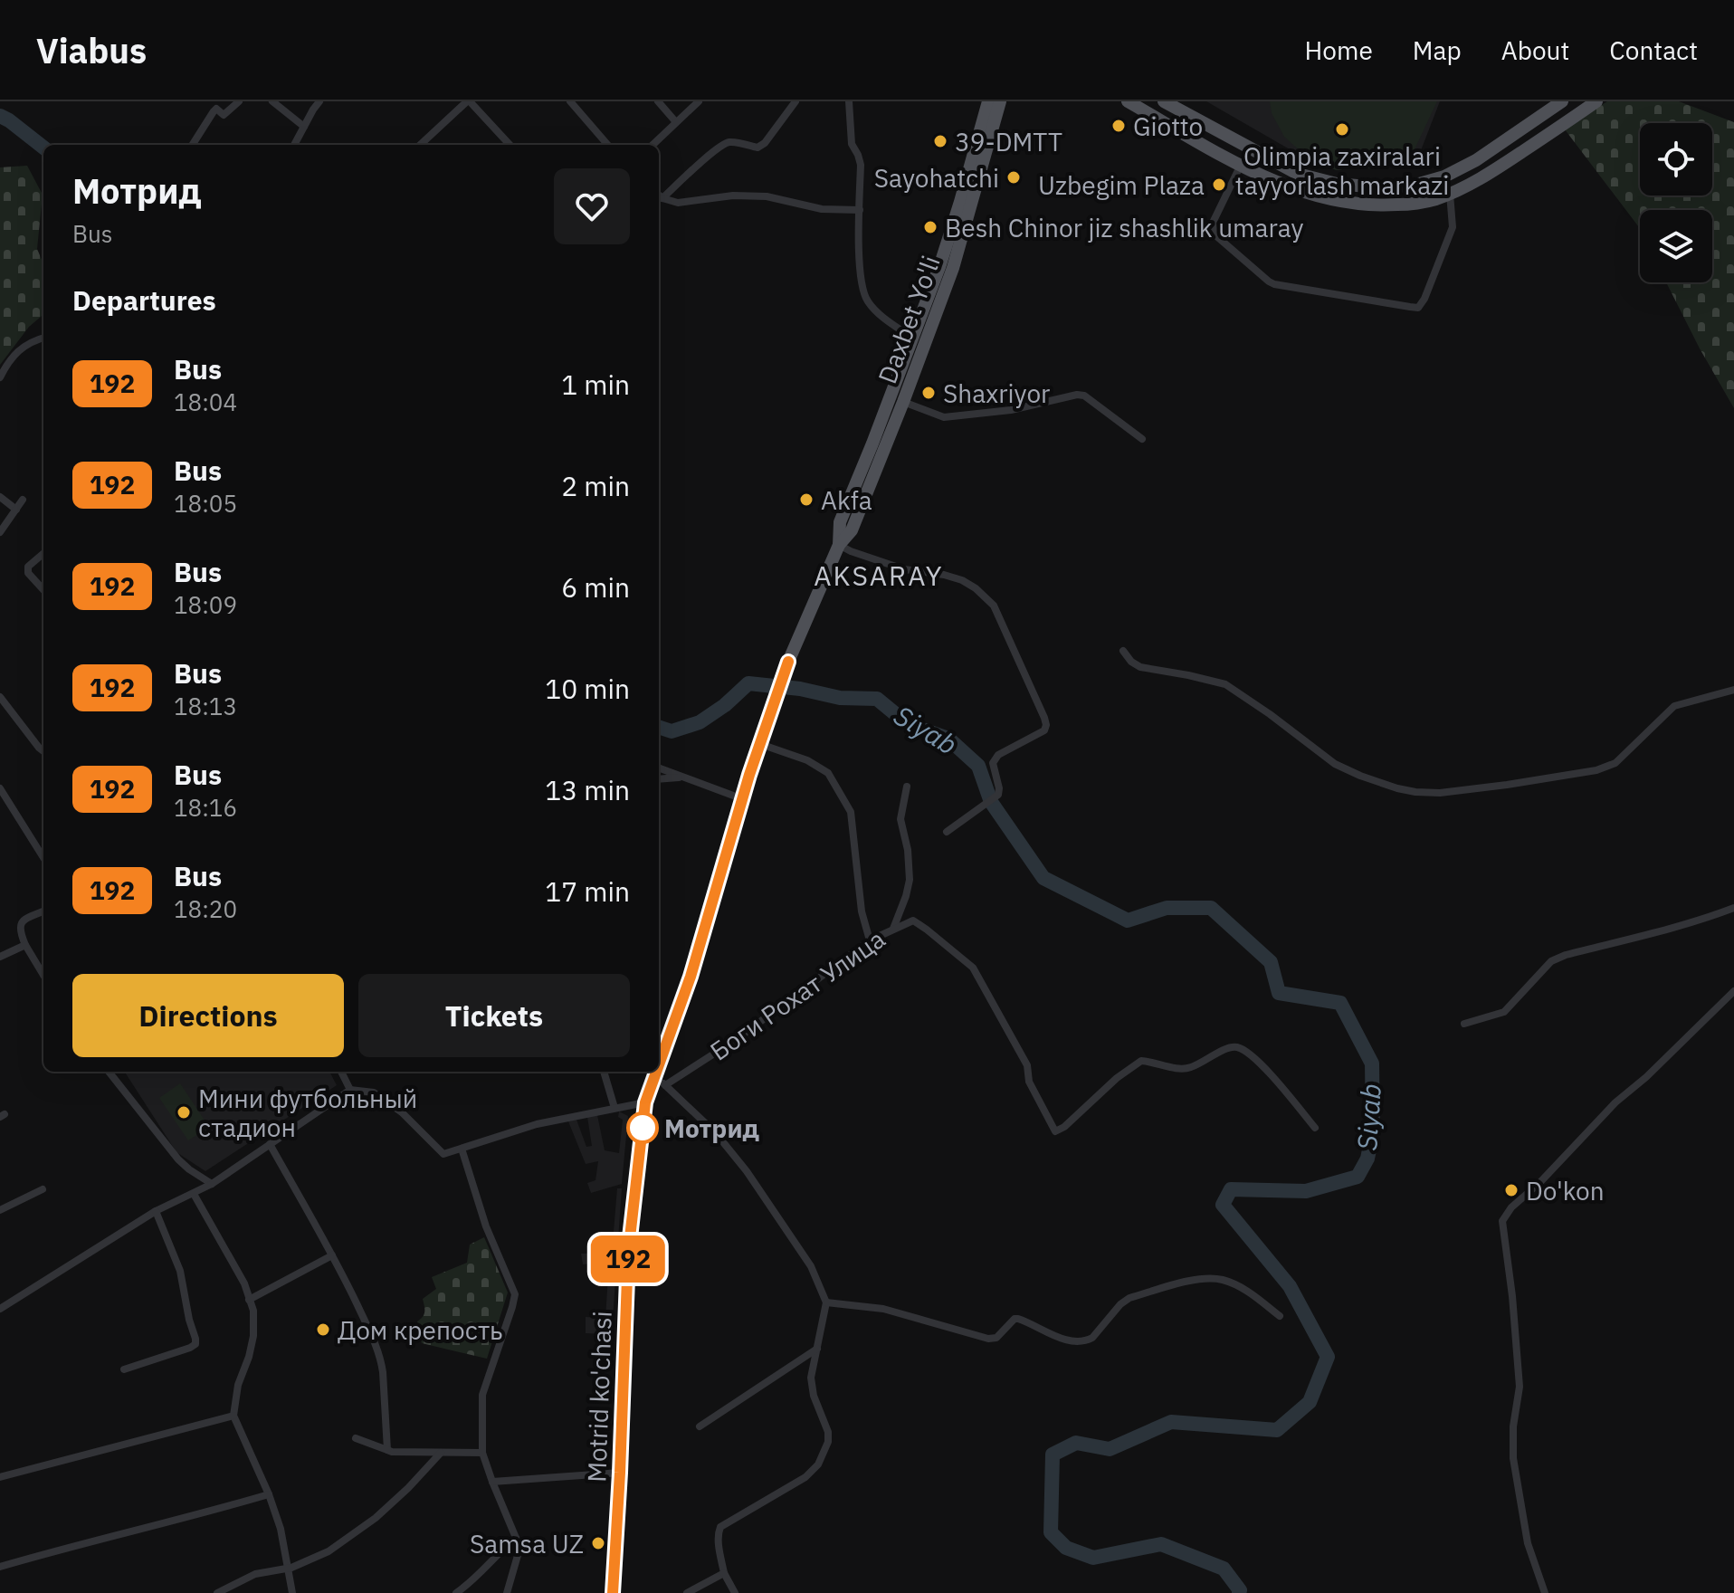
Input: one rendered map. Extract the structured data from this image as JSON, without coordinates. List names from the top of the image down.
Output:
{
  "streets": {
    "main road": ["Daxbet Yo'li", "Motrid ko'chasi"],
    "street": ["Боги Рохат Улица"]
  },
  "crossings": [
    ["Daxbet Yo'li", "Motrid ko'chasi"],
    ["Боги Рохат Улица", "Motrid ko'chasi"]
  ],
  "districts": ["AKSARAY"],
  "water": ["Siyab"],
  "places": [
    "Giotto",
    "Olimpia zaxiralari tayyorlash markazi",
    "39-DMTT",
    "Sayohatchi",
    "Uzbegim Plaza",
    "Besh Chinor jiz shashlik umaray",
    "Shaxriyor",
    "Akfa",
    "Мини футбольный стадион",
    "Мотрид",
    "Do'kon",
    "Дом крепость",
    "Samsa UZ"
  ],
  "lines": ["bus line 192"],
  "page": {
    "header": "Viabus",
    "nav": [
      "Home",
      "Map",
      "About",
      "Contact"
    ],
    "on_map": "192",
    "heading": [
      ["Мотрид", "Bus"],
      "Departures"
    ],
    "list": [
      {
        "mark": "192",
        "name": "Bus",
        "note": "18:04",
        "value": "1 min"
      },
      {
        "mark": "192",
        "name": "Bus",
        "note": "18:05",
        "value": "2 min"
      },
      {
        "mark": "192",
        "name": "Bus",
        "note": "18:09",
        "value": "6 min"
      },
      {
        "mark": "192",
        "name": "Bus",
        "note": "18:13",
        "value": "10 min"
      },
      {
        "mark": "192",
        "name": "Bus",
        "note": "18:16",
        "value": "13 min"
      },
      {
        "mark": "192",
        "name": "Bus",
        "note": "18:20",
        "value": "17 min"
      }
    ],
    "buttons": ["Directions", "Tickets"]
  }
}
